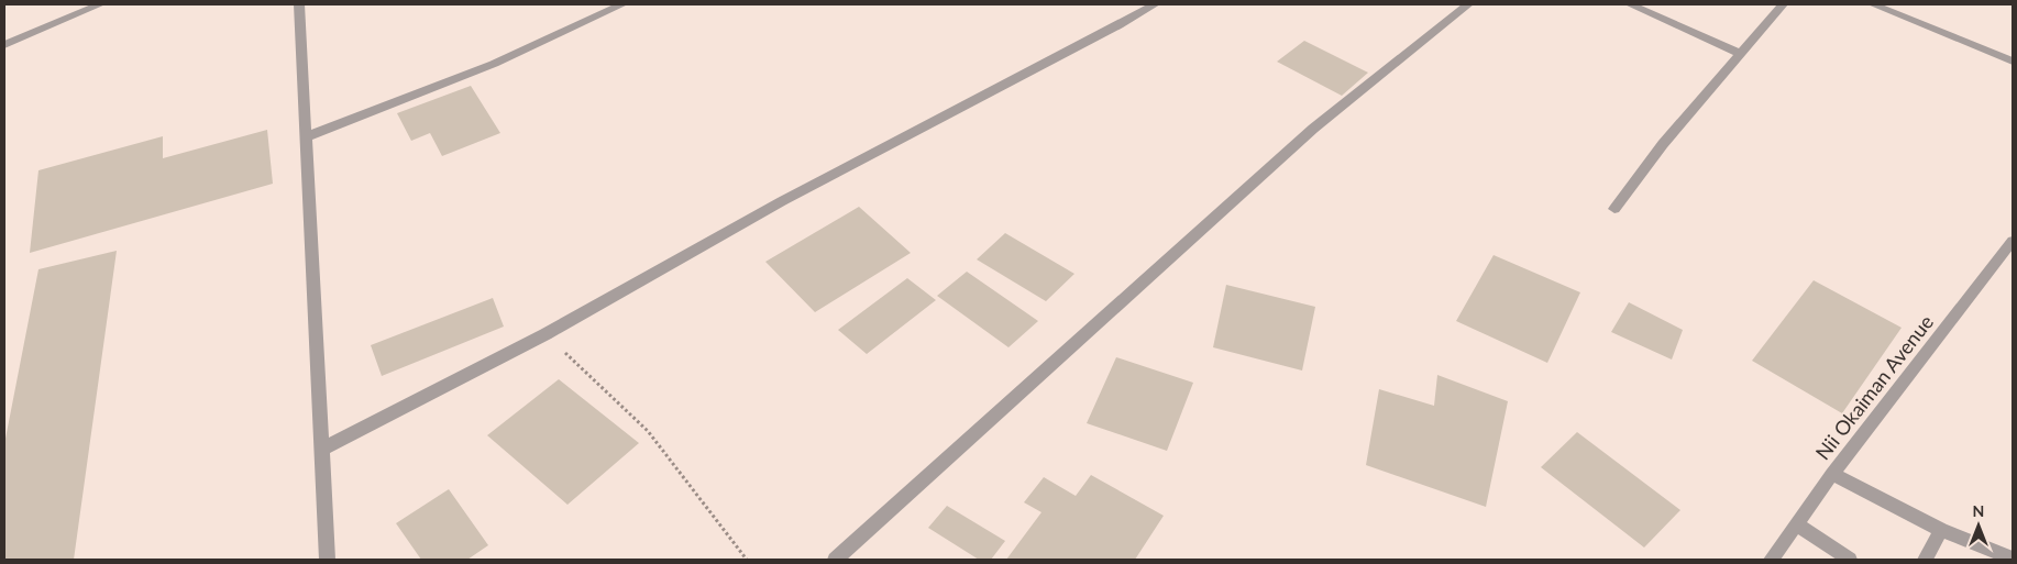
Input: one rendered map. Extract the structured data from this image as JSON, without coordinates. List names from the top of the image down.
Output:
{
  "streets": {
    "street": ["Nii Okaiman Avenue"]
  },
  "north": "top"
}
